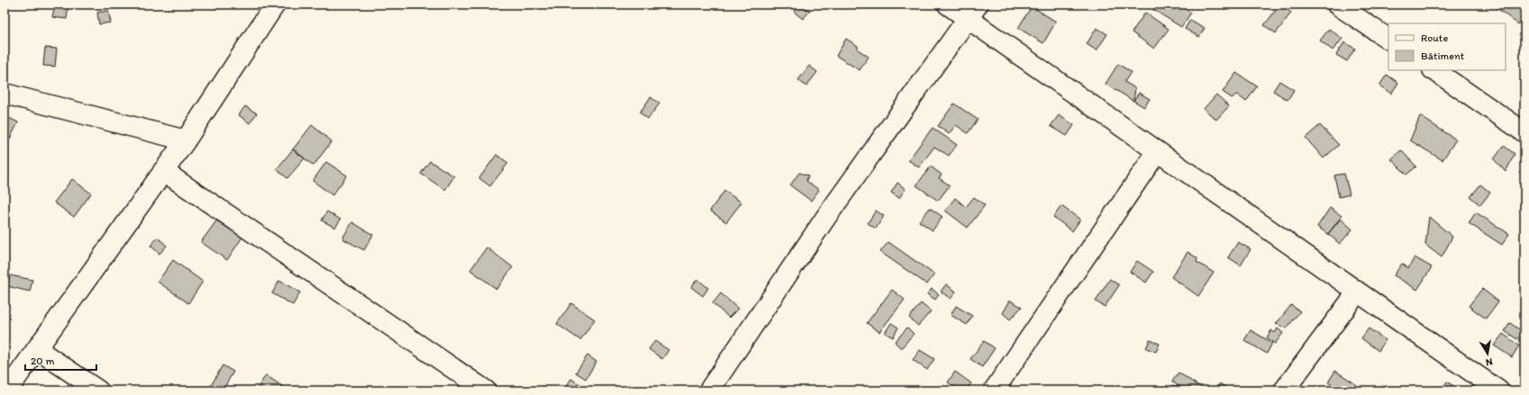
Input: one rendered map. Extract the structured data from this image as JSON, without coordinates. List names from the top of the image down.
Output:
{
  "legend": ["Route", "Bâtiment"],
  "scale_bar": "20 m",
  "north": "bottom"
}
